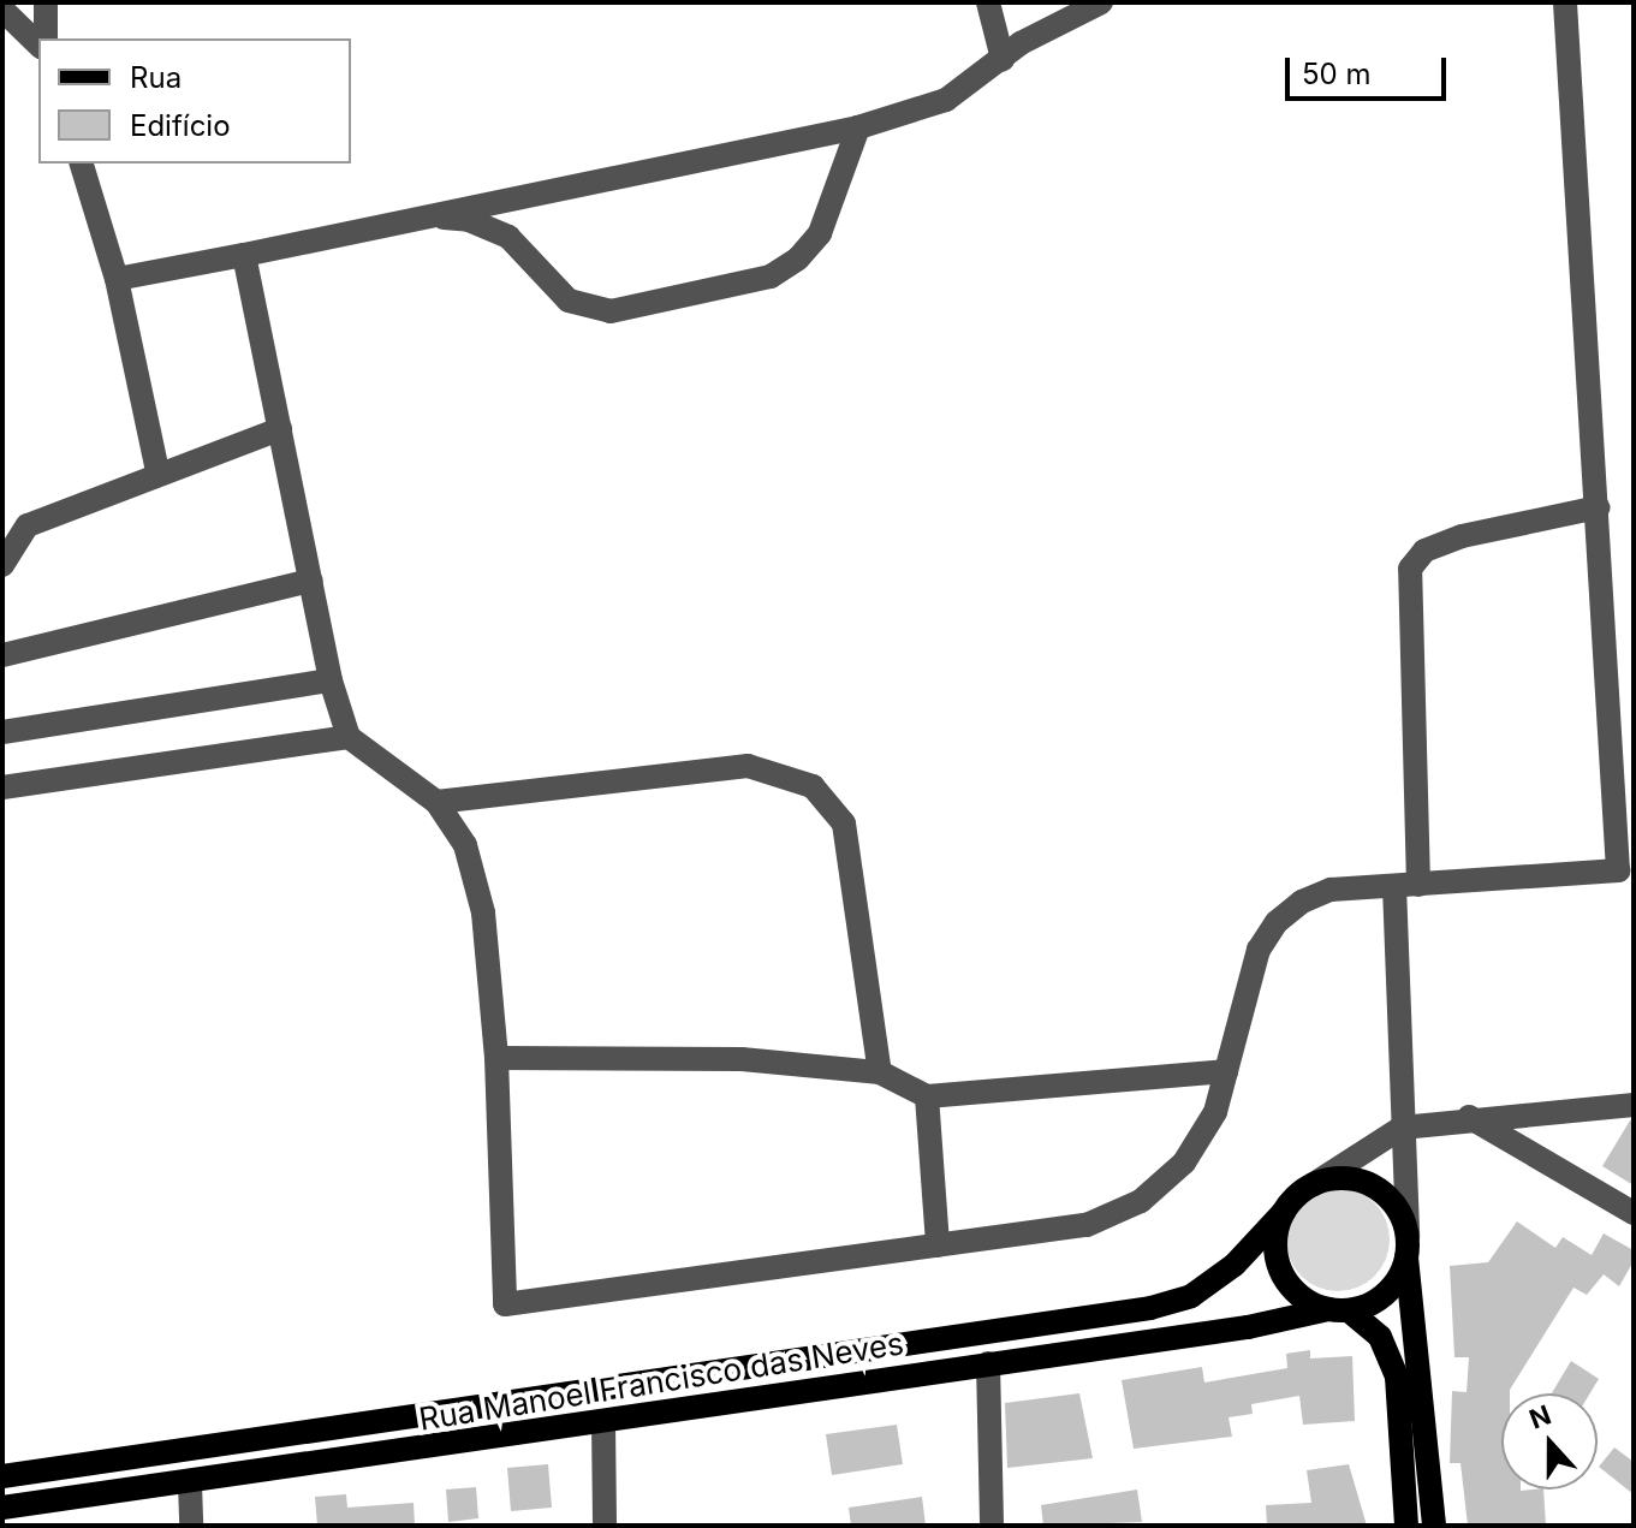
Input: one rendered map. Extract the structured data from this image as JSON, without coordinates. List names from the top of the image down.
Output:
{
  "streets": {
    "main road": ["Rua Manoel Francisco das Neves"]
  },
  "legend": ["Rua", "Edifício"],
  "scale_bar": "50 m",
  "north": "top"
}
